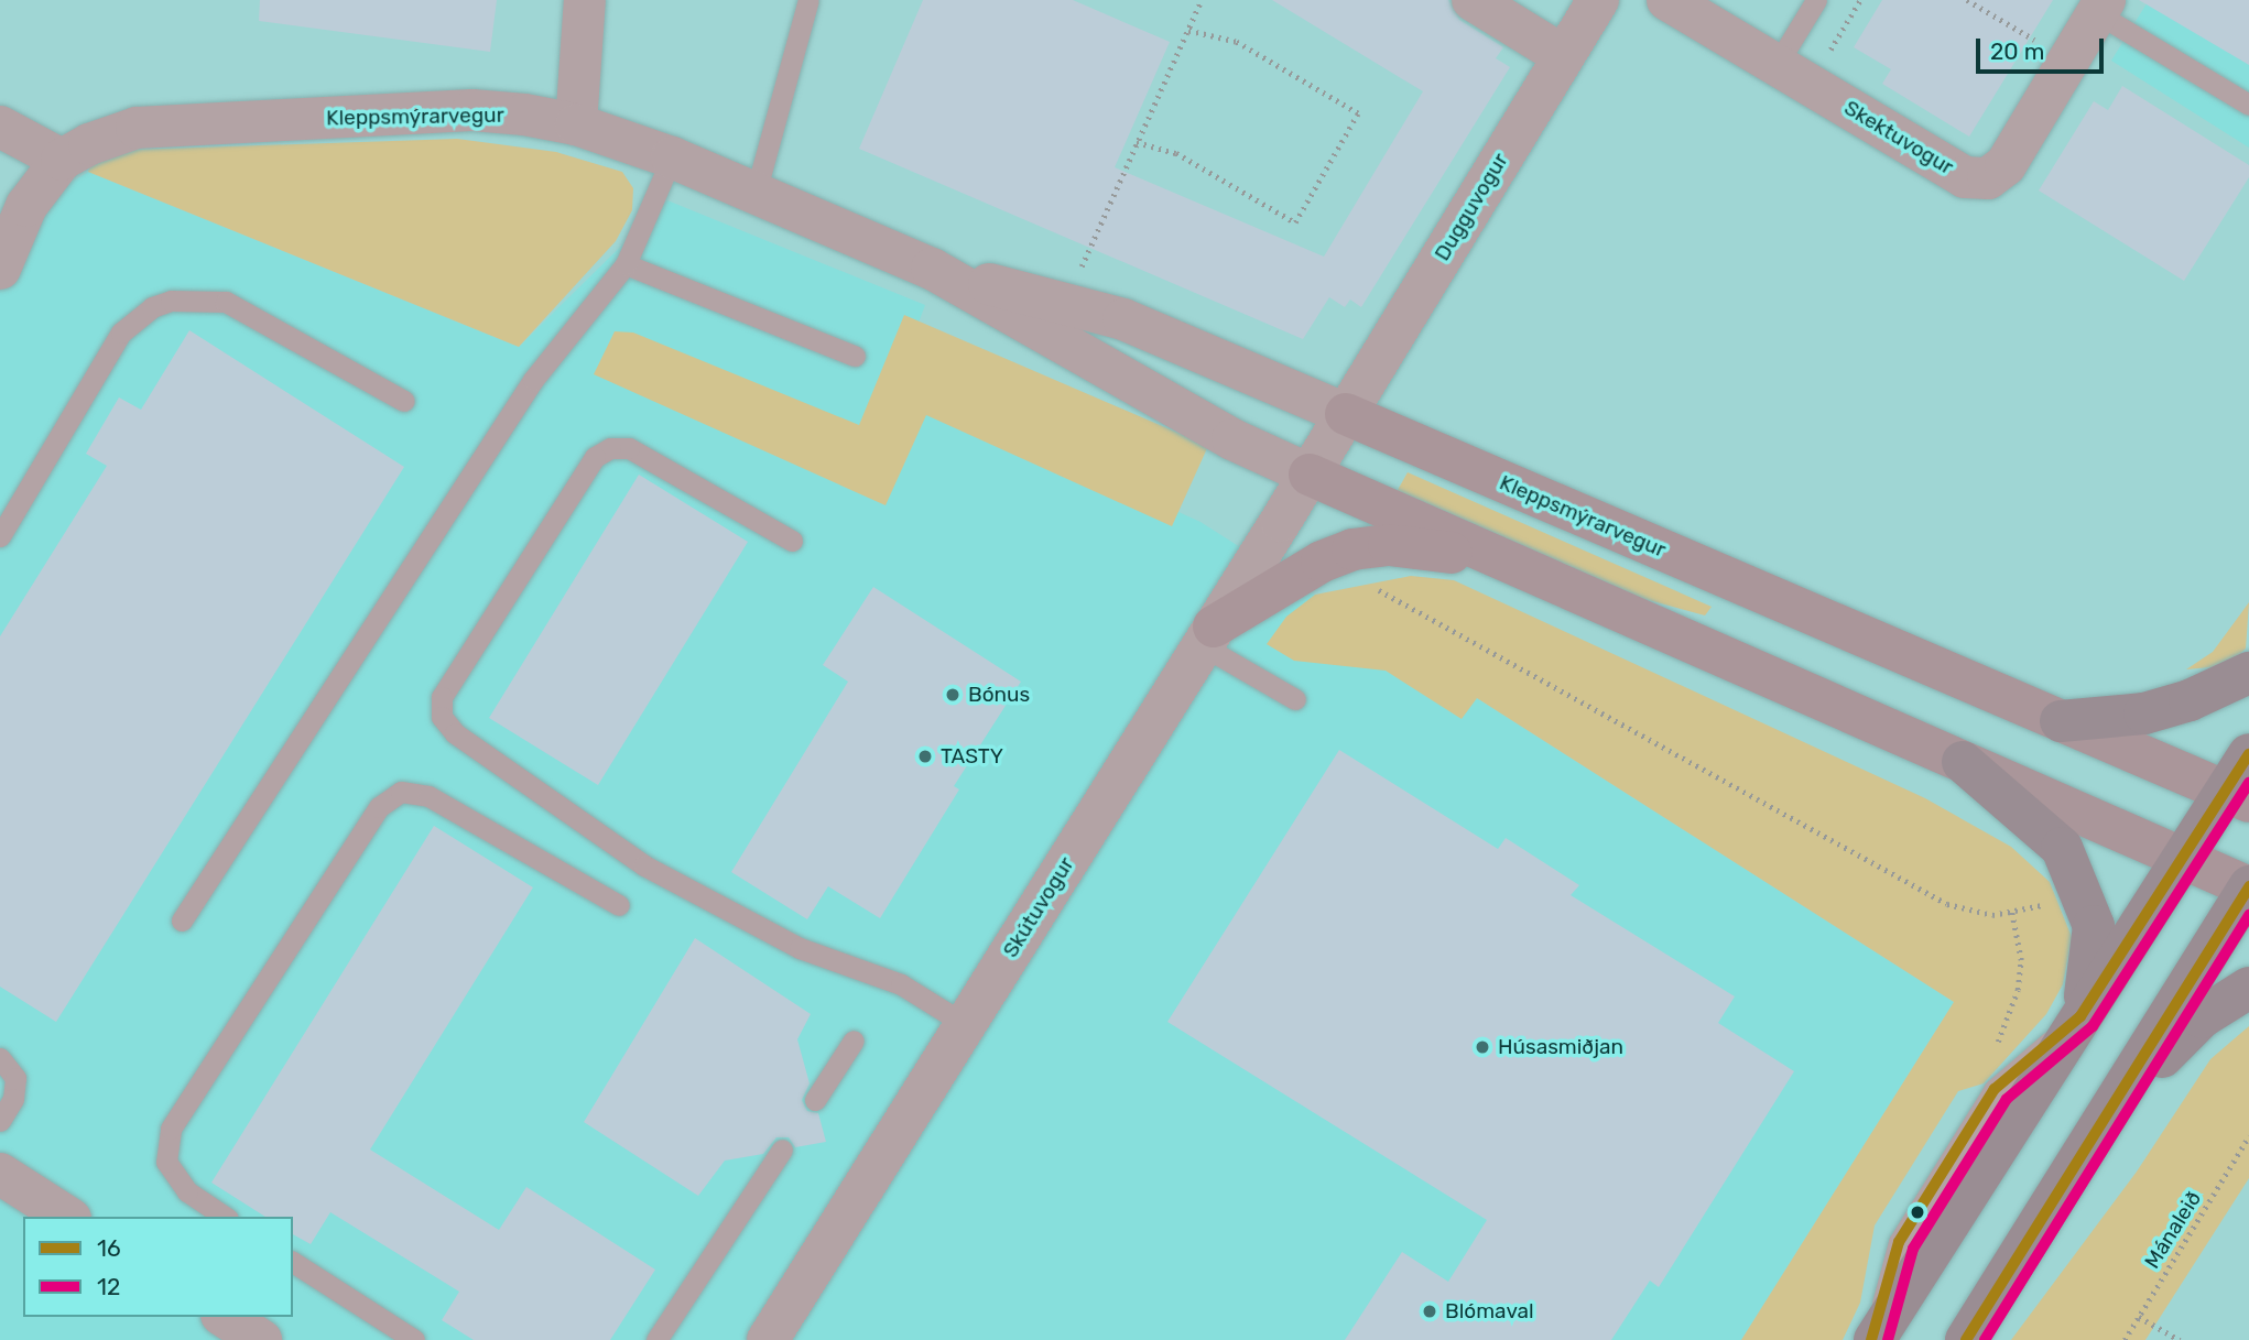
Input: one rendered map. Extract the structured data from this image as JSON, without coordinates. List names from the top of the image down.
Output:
{
  "streets": {
    "street": [
      "Kleppsmýrarvegur",
      "Skektuvogur",
      "Dugguvogur",
      "Skútuvogur"
    ],
    "path": ["Mánaleið"]
  },
  "crossings": [
    ["Kleppsmýrarvegur", "Dugguvogur"],
    ["Kleppsmýrarvegur", "Skútuvogur"],
    ["Dugguvogur", "Skútuvogur"]
  ],
  "places": [
    "Bónus",
    "TASTY",
    "Húsasmiðjan",
    "Blómaval"
  ],
  "lines": ["transit line 16", "transit line 12"],
  "legend": ["16", "12"],
  "scale_bar": "20 m"
}
